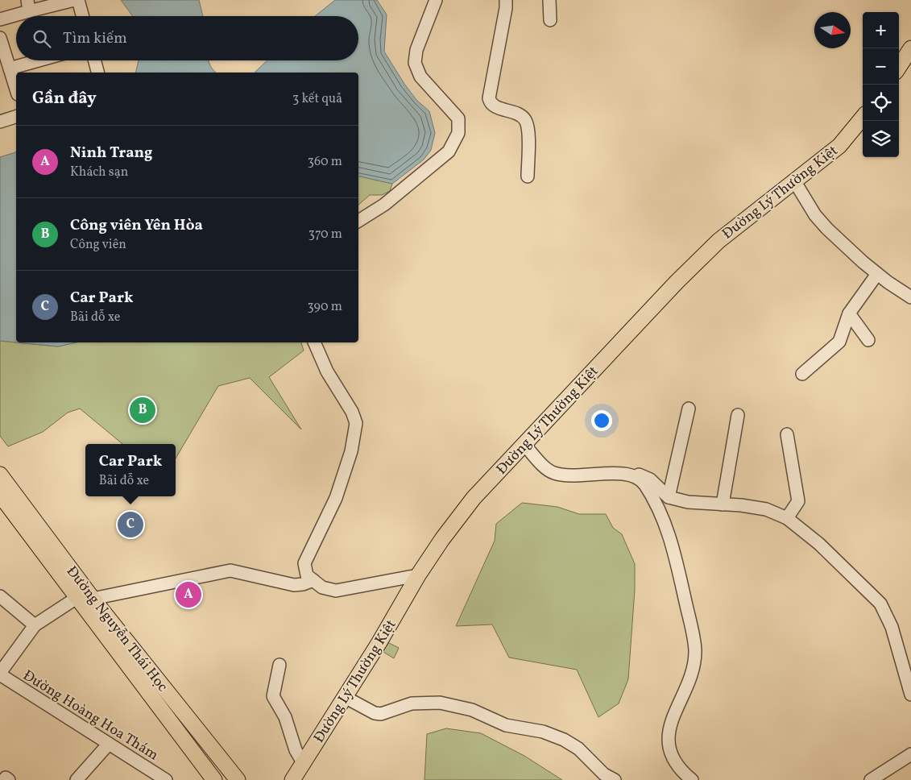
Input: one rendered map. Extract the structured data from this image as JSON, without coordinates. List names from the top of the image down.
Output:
{
  "streets": {
    "main road": ["Đường Lý Thường Kiệt", "Đường Nguyễn Thái Học"],
    "street": ["Đường Hoàng Hoa Thám"]
  },
  "north": "right",
  "page": {
    "map_buttons": ["+", "−"],
    "search": "Tìm kiếm",
    "heading": ["Gần đây", "3 kết quả"],
    "list": [
      {
        "mark": "A",
        "name": "Ninh Trang",
        "note": "Khách sạn",
        "value": "360 m"
      },
      {
        "mark": "B",
        "name": "Công viên Yên Hòa",
        "note": "Công viên",
        "value": "370 m"
      },
      {
        "mark": "C",
        "name": "Car Park",
        "note": "Bãi đỗ xe",
        "value": "390 m"
      }
    ],
    "pins": ["B", "C", "A"],
    "popup": ["Car Park", "Bãi đỗ xe"]
  }
}
